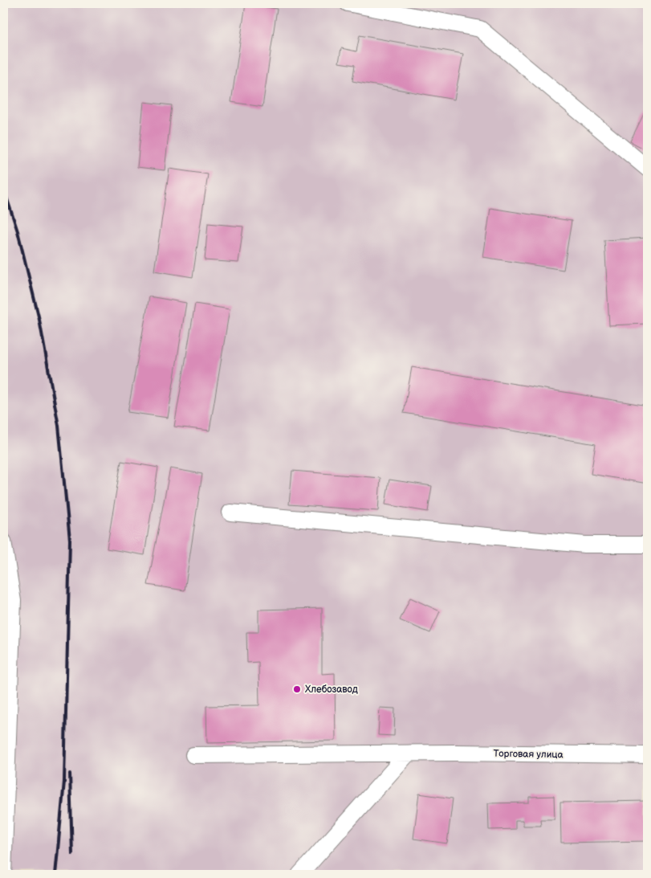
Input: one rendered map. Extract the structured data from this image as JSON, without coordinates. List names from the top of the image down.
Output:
{
  "streets": {
    "street": ["Торговая улица"]
  },
  "places": ["Хлебозавод"]
}
